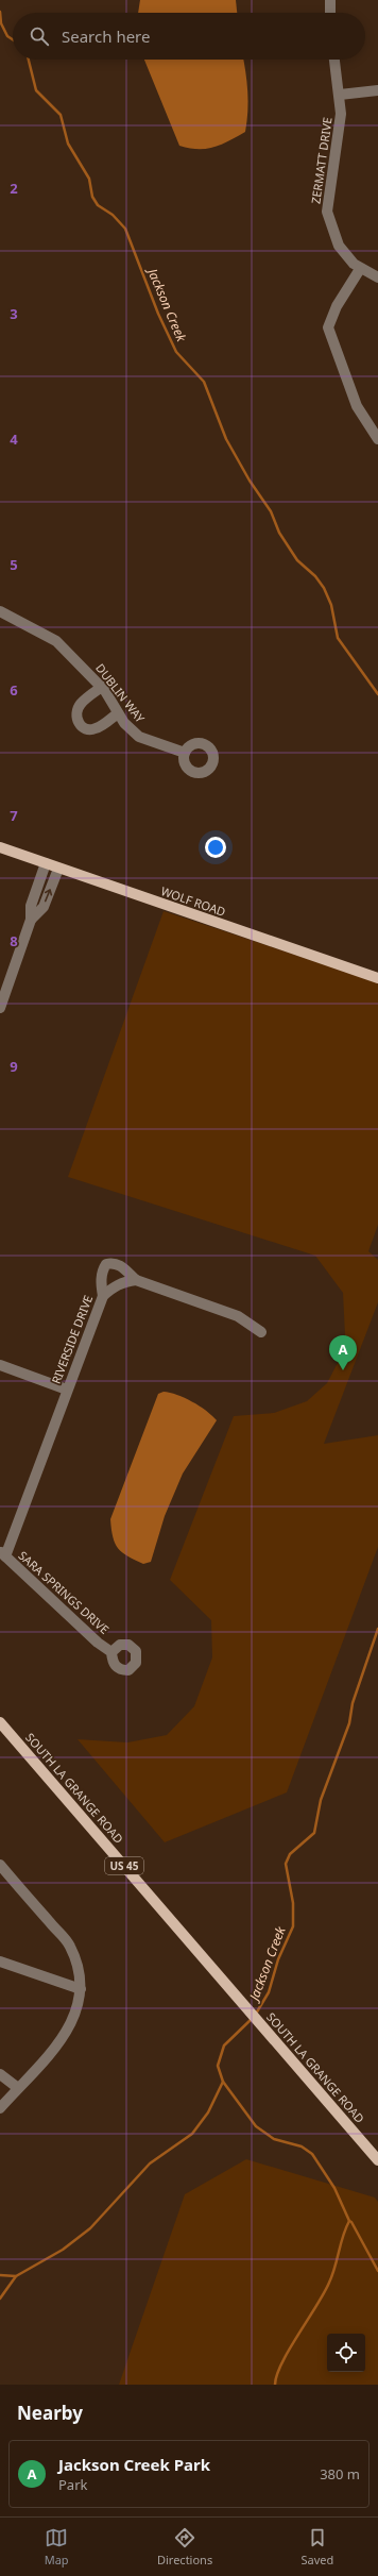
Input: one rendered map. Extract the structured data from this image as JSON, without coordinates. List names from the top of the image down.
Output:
{
  "streets": {
    "main road": ["WOLF ROAD", "SOUTH LA GRANGE ROAD", "US 45"],
    "street": [
      "ZERMATT DRIVE",
      "DUBLIN WAY",
      "RIVERSIDE DRIVE",
      "SARA SPRINGS DRIVE"
    ]
  },
  "crossings": [
    ["RIVERSIDE DRIVE", "SARA SPRINGS DRIVE"]
  ],
  "water": ["Jackson Creek"],
  "page": {
    "search": "Search here",
    "pins": "A",
    "heading": "Nearby",
    "list": [
      {
        "mark": "A",
        "name": "Jackson Creek Park",
        "note": "Park",
        "value": "380 m"
      }
    ],
    "nav": ["Map", "Directions", "Saved"]
  },
  "grid": {
    "rows": [
      "2",
      "3",
      "4",
      "5",
      "6",
      "7",
      "8",
      "9"
    ]
  }
}
